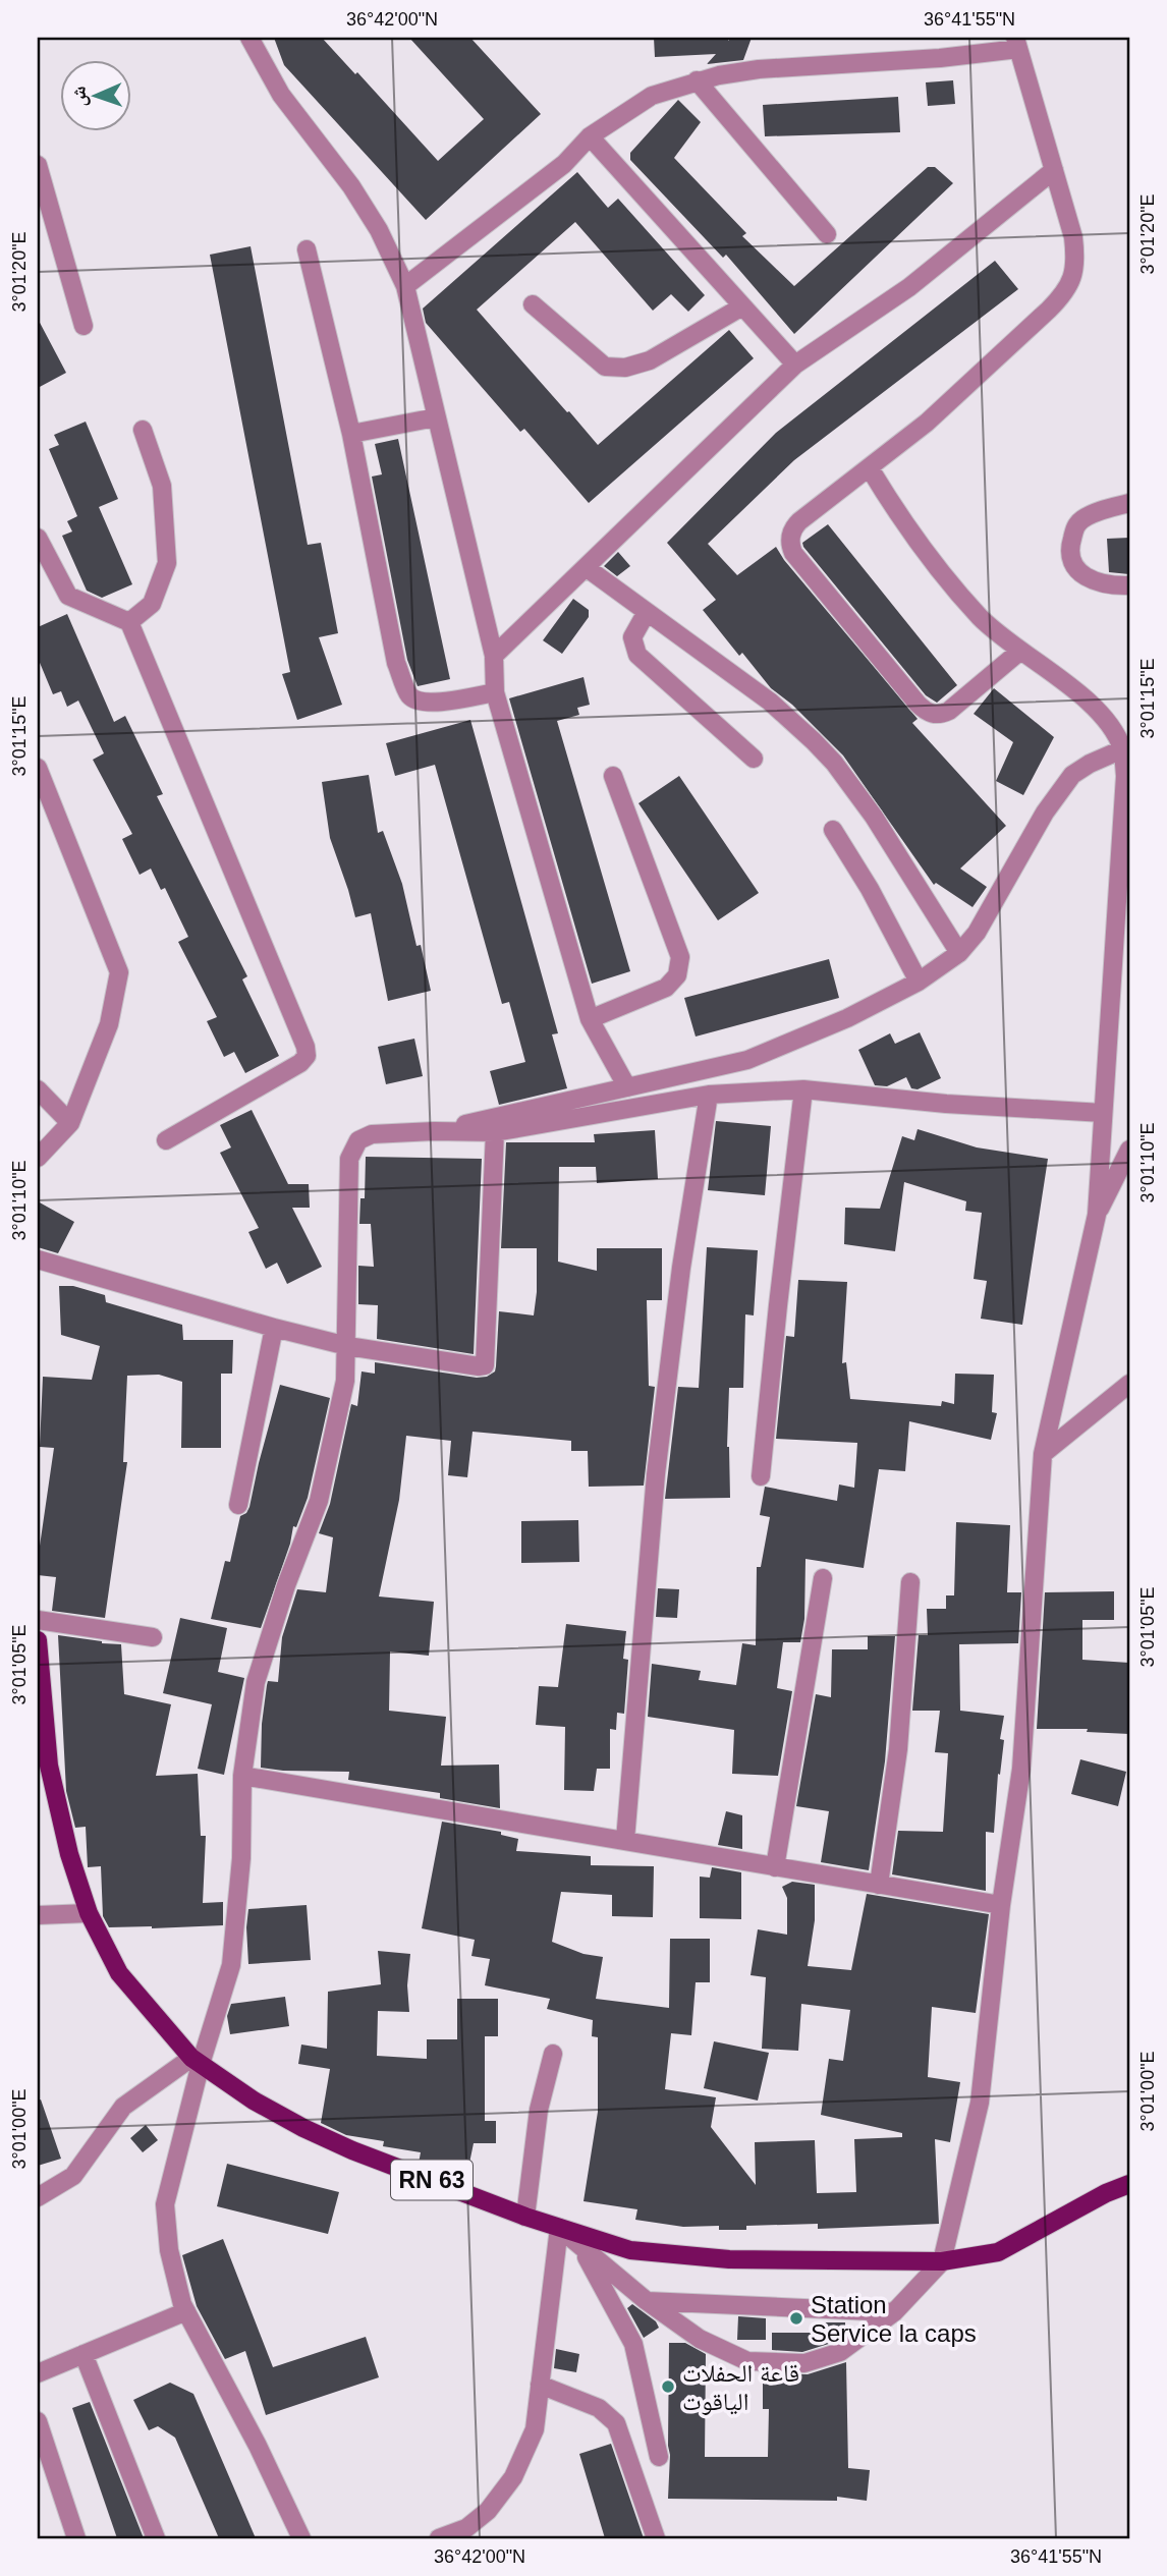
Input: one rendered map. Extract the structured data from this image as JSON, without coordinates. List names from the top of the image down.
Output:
{
  "streets": {
    "main road": ["RN 63"]
  },
  "places": ["Station Service la caps", "قاعة الحفلات الياقوت"],
  "north": "left",
  "coordinates": [
    "36°42'00\"N",
    "36°41'55\"N",
    "3°01'20\"E",
    "3°01'15\"E",
    "3°01'10\"E",
    "3°01'05\"E",
    "3°01'00\"E"
  ]
}
